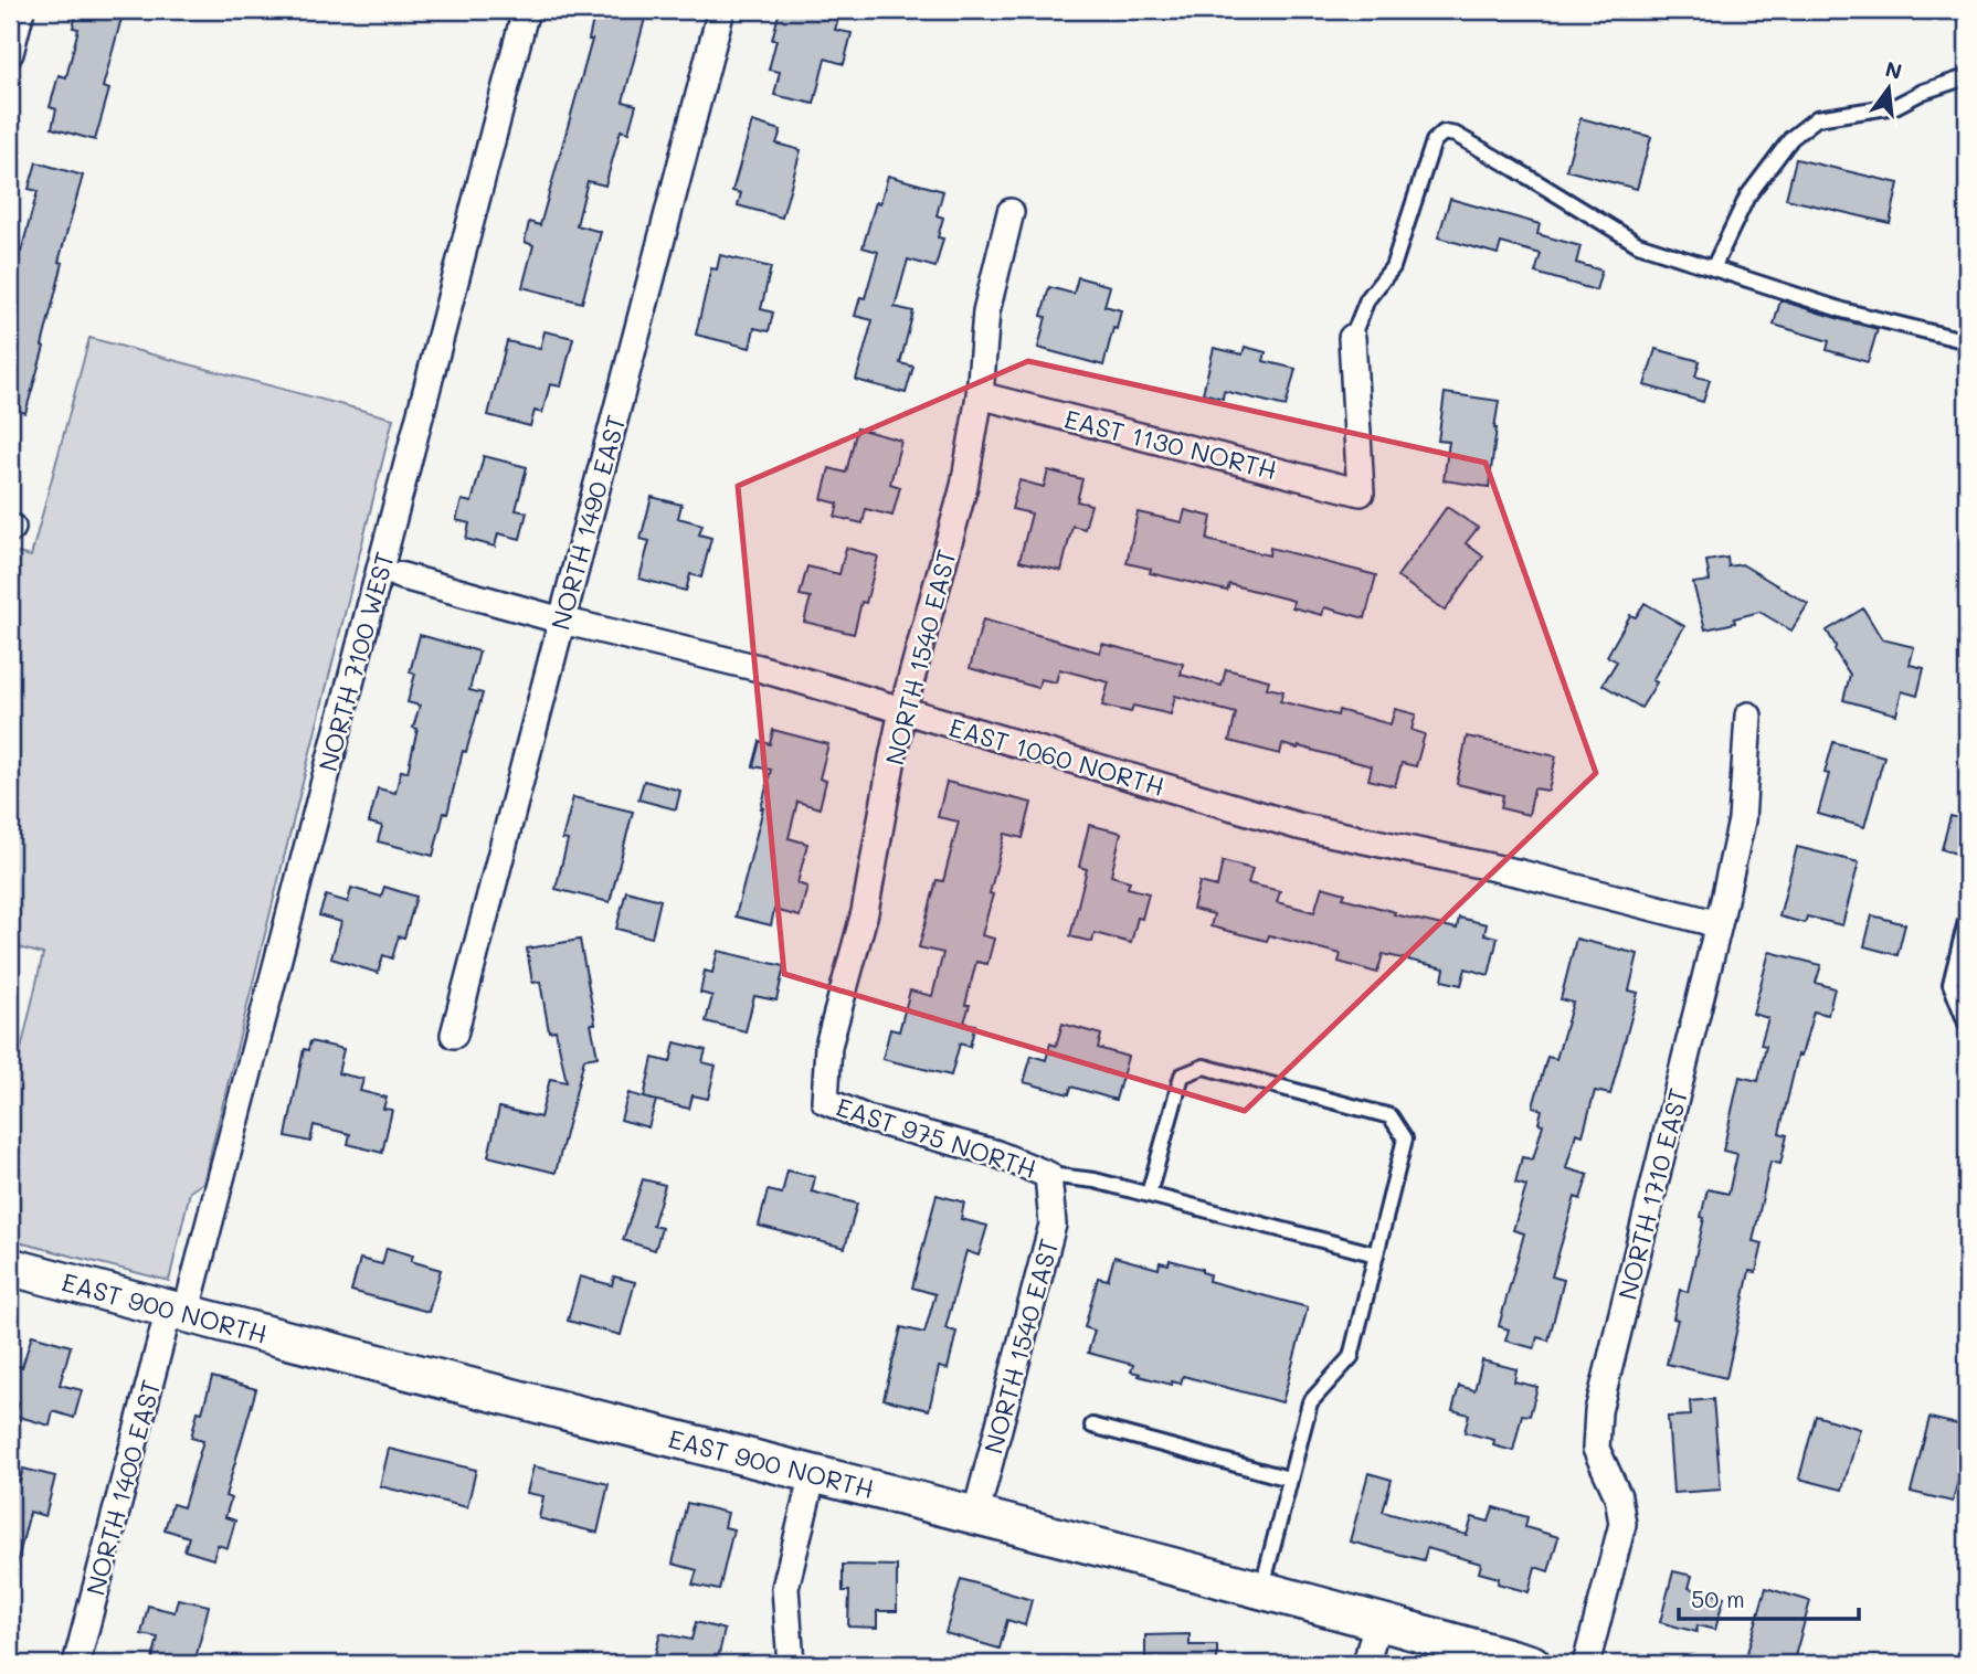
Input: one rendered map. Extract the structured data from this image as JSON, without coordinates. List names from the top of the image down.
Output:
{
  "streets": {
    "street": [
      "EAST 1130 NORTH",
      "NORTH 1490 EAST",
      "NORTH 1540 EAST",
      "NORTH 7100 WEST",
      "EAST 1060 NORTH",
      "EAST 975 NORTH",
      "NORTH 1710 EAST",
      "EAST 900 NORTH",
      "NORTH 1400 EAST"
    ]
  },
  "crossings": [
    ["EAST 1130 NORTH", "NORTH 1540 EAST"],
    ["NORTH 1490 EAST", "EAST 1060 NORTH"],
    ["NORTH 1540 EAST", "EAST 1060 NORTH"],
    ["NORTH 1540 EAST", "EAST 975 NORTH"],
    ["NORTH 1540 EAST", "EAST 900 NORTH"],
    ["NORTH 7100 WEST", "EAST 900 NORTH"],
    ["NORTH 7100 WEST", "NORTH 1400 EAST"],
    ["EAST 1060 NORTH", "NORTH 1710 EAST"],
    ["EAST 900 NORTH", "NORTH 1400 EAST"]
  ],
  "scale_bar": "50 m",
  "north": "top"
}
